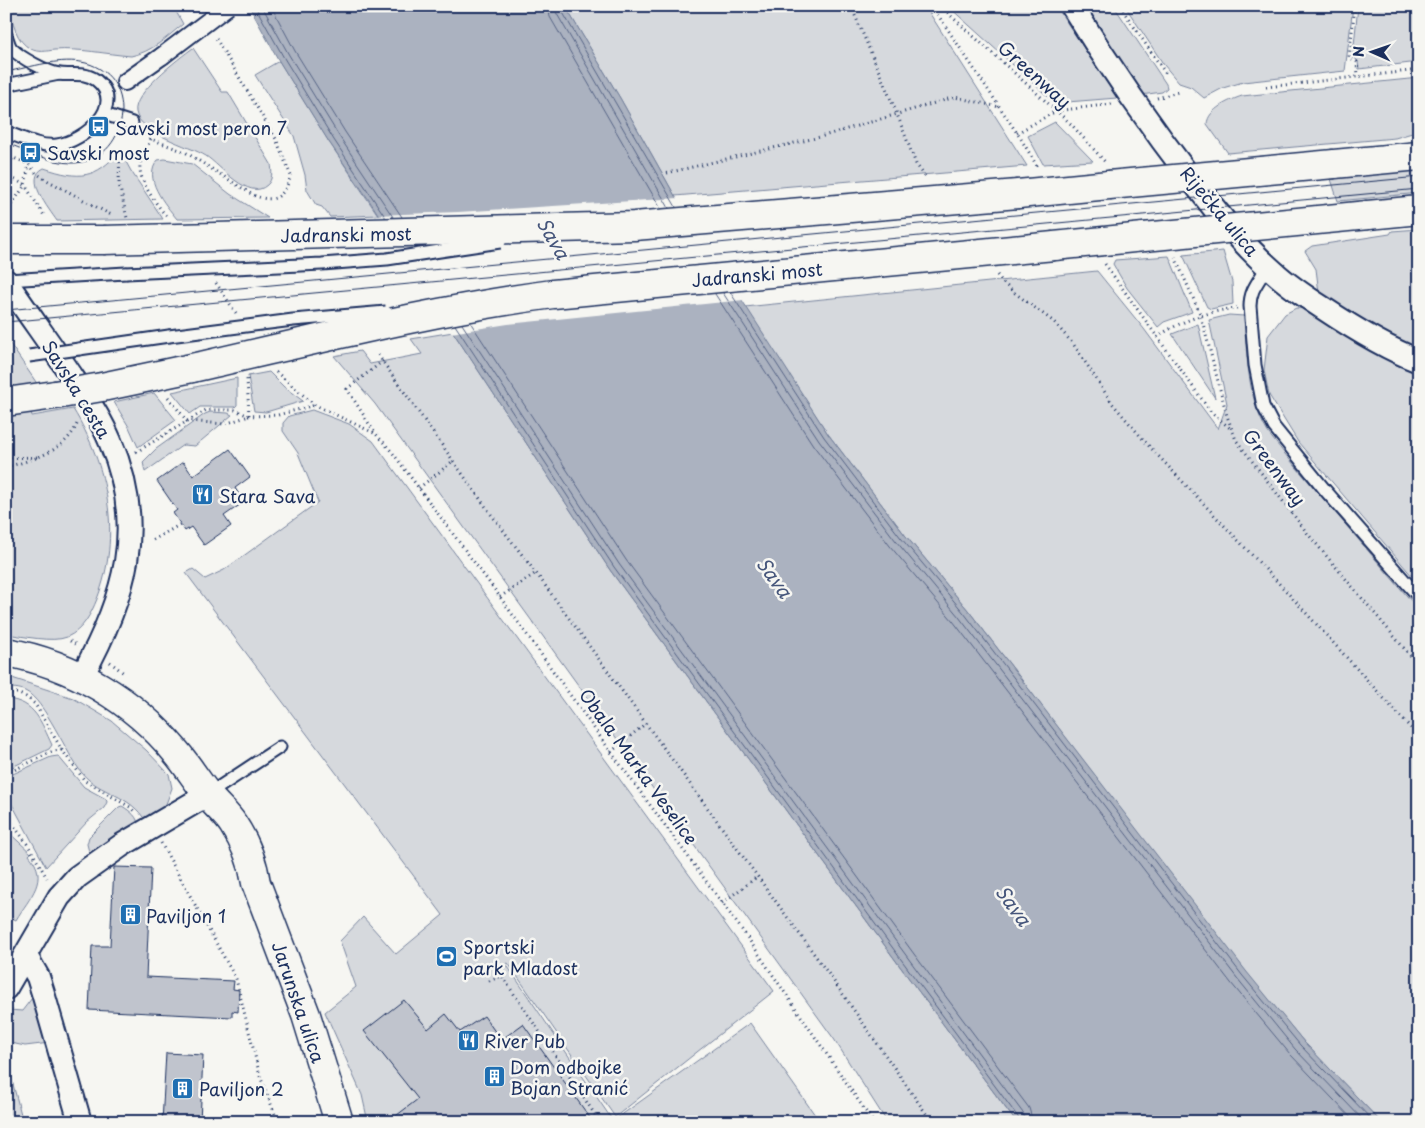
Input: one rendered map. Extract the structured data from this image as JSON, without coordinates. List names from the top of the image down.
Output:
{
  "streets": {
    "main road": ["Jadranski most", "Jarunska ulica"],
    "street": ["Riječka ulica", "Savska cesta"],
    "path": ["Greenway", "Obala Marka Veselice"]
  },
  "crossings": [
    ["Greenway", "Jadranski most"],
    ["Jadranski most", "Savska cesta"],
    ["Savska cesta", "Jarunska ulica"]
  ],
  "water": ["Sava"],
  "places": {
    "bus stop": ["Savski most peron 7", "Savski most"],
    "restaurant": ["Stara Sava", "River Pub"],
    "building": ["Paviljon 1", "Dom odbojke Bojan Stranić", "Paviljon 2"],
    "sports": ["Sportski park Mladost"]
  },
  "north": "left"
}
